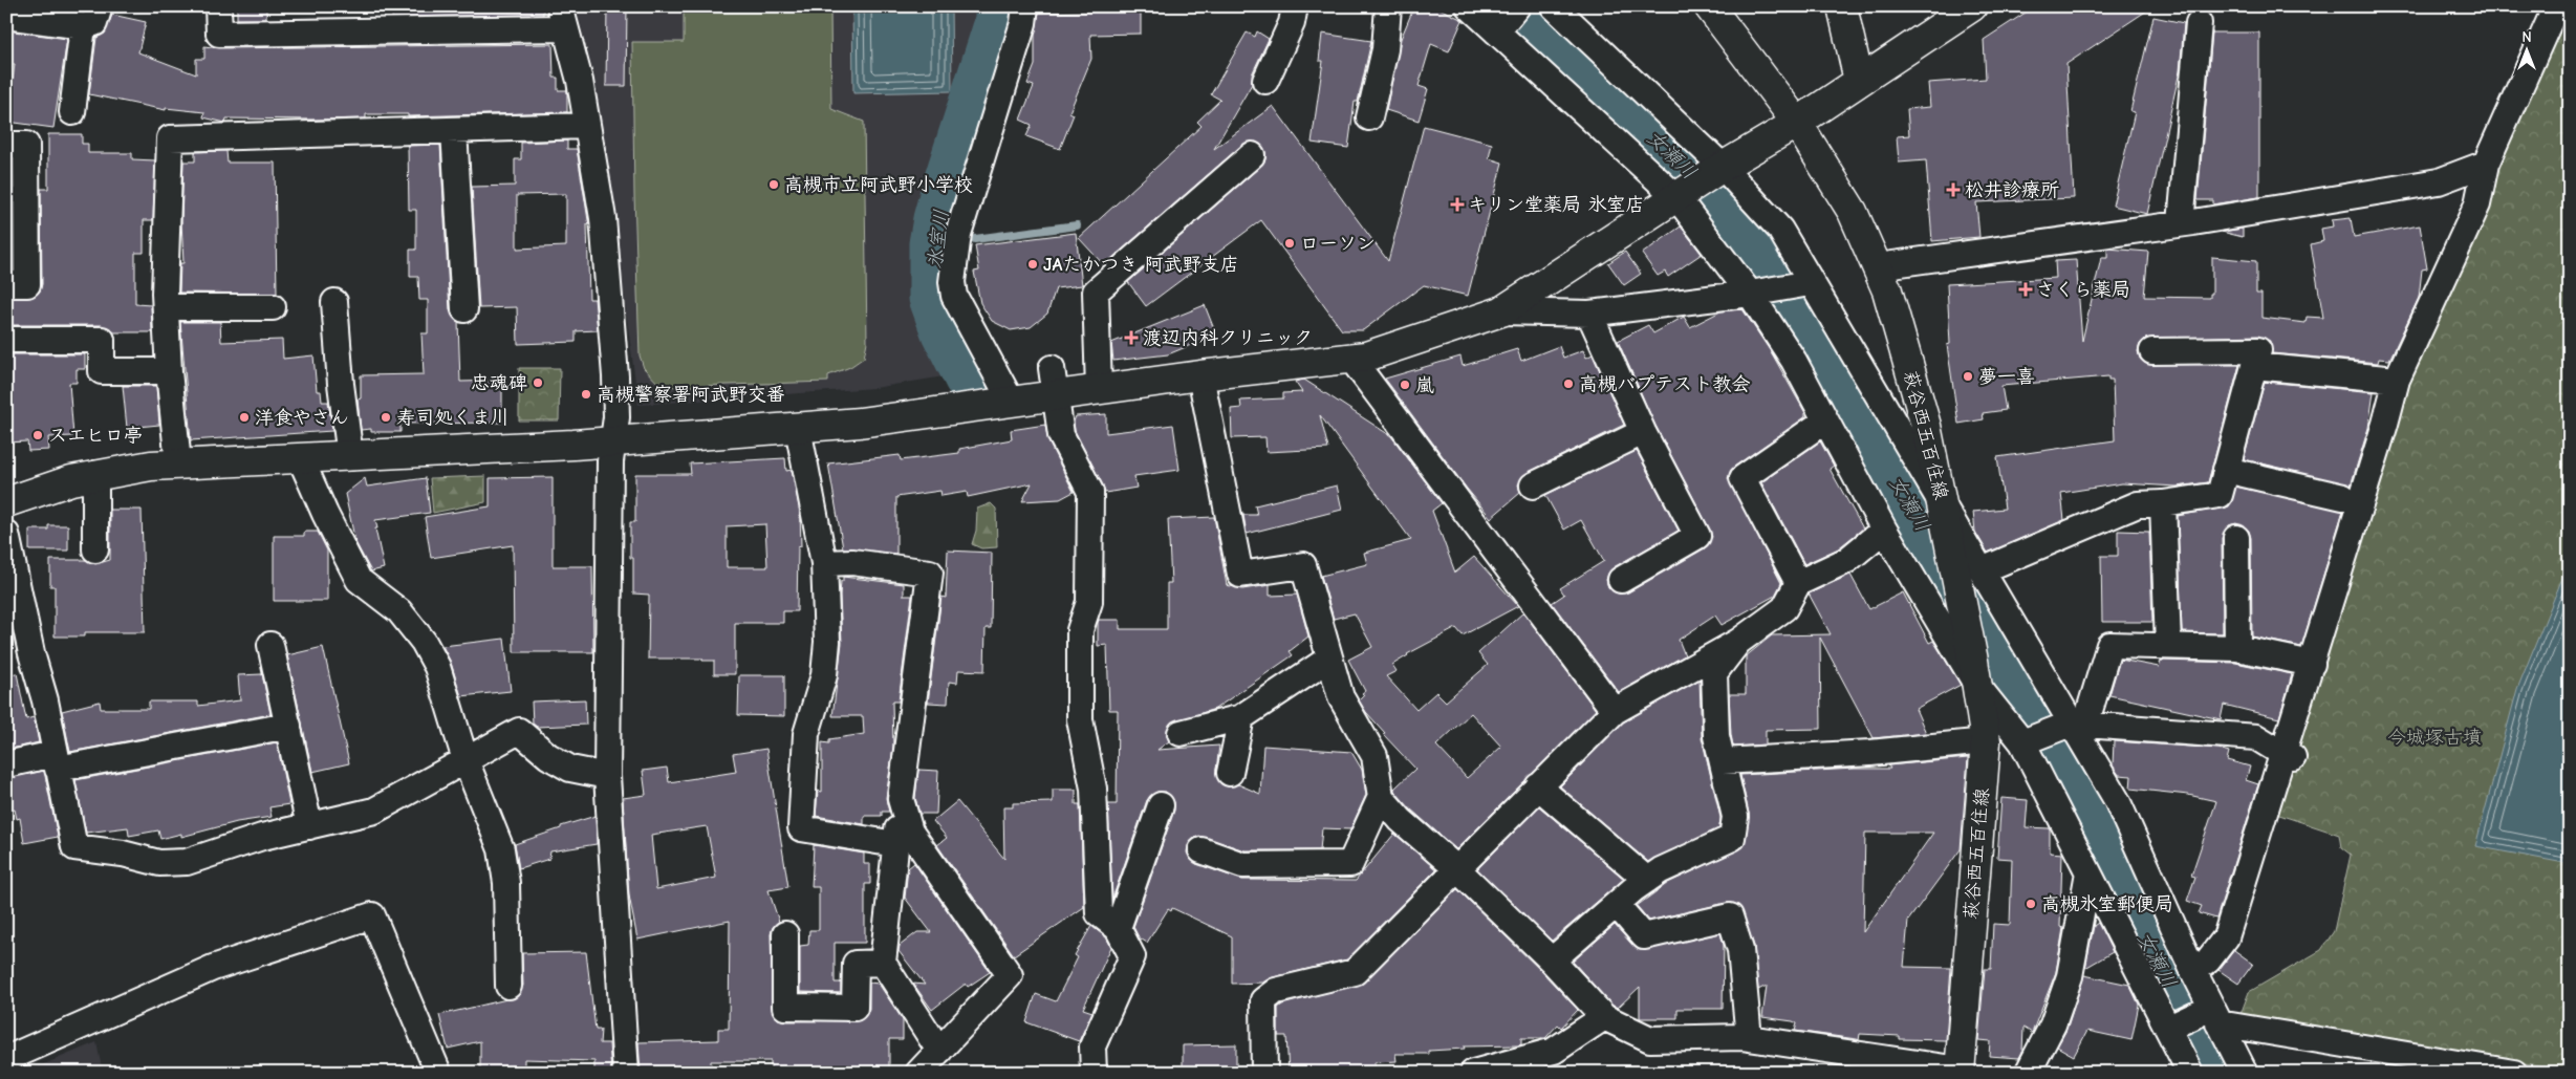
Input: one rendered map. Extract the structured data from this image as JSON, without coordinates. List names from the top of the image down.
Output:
{
  "streets": {
    "street": ["萩谷西五百住線"]
  },
  "water": ["女瀬川", "氷室川"],
  "parks": ["今城塚古墳"],
  "places": {
    "other": [
      "高槻市立阿武野小学校",
      "ローソン",
      "JAたかつき 阿武野支店",
      "夢一喜",
      "忠魂碑",
      "高槻バプテスト教会",
      "嵐",
      "高槻警察署阿武野交番",
      "洋食やさん",
      "寿司処くま川",
      "スエヒロ亭",
      "高槻氷室郵便局"
    ],
    "health": [
      "松井診療所",
      "キリン堂薬局 氷室店",
      "さくら薬局",
      "渡辺内科クリニック"
    ]
  },
  "north": "top"
}
